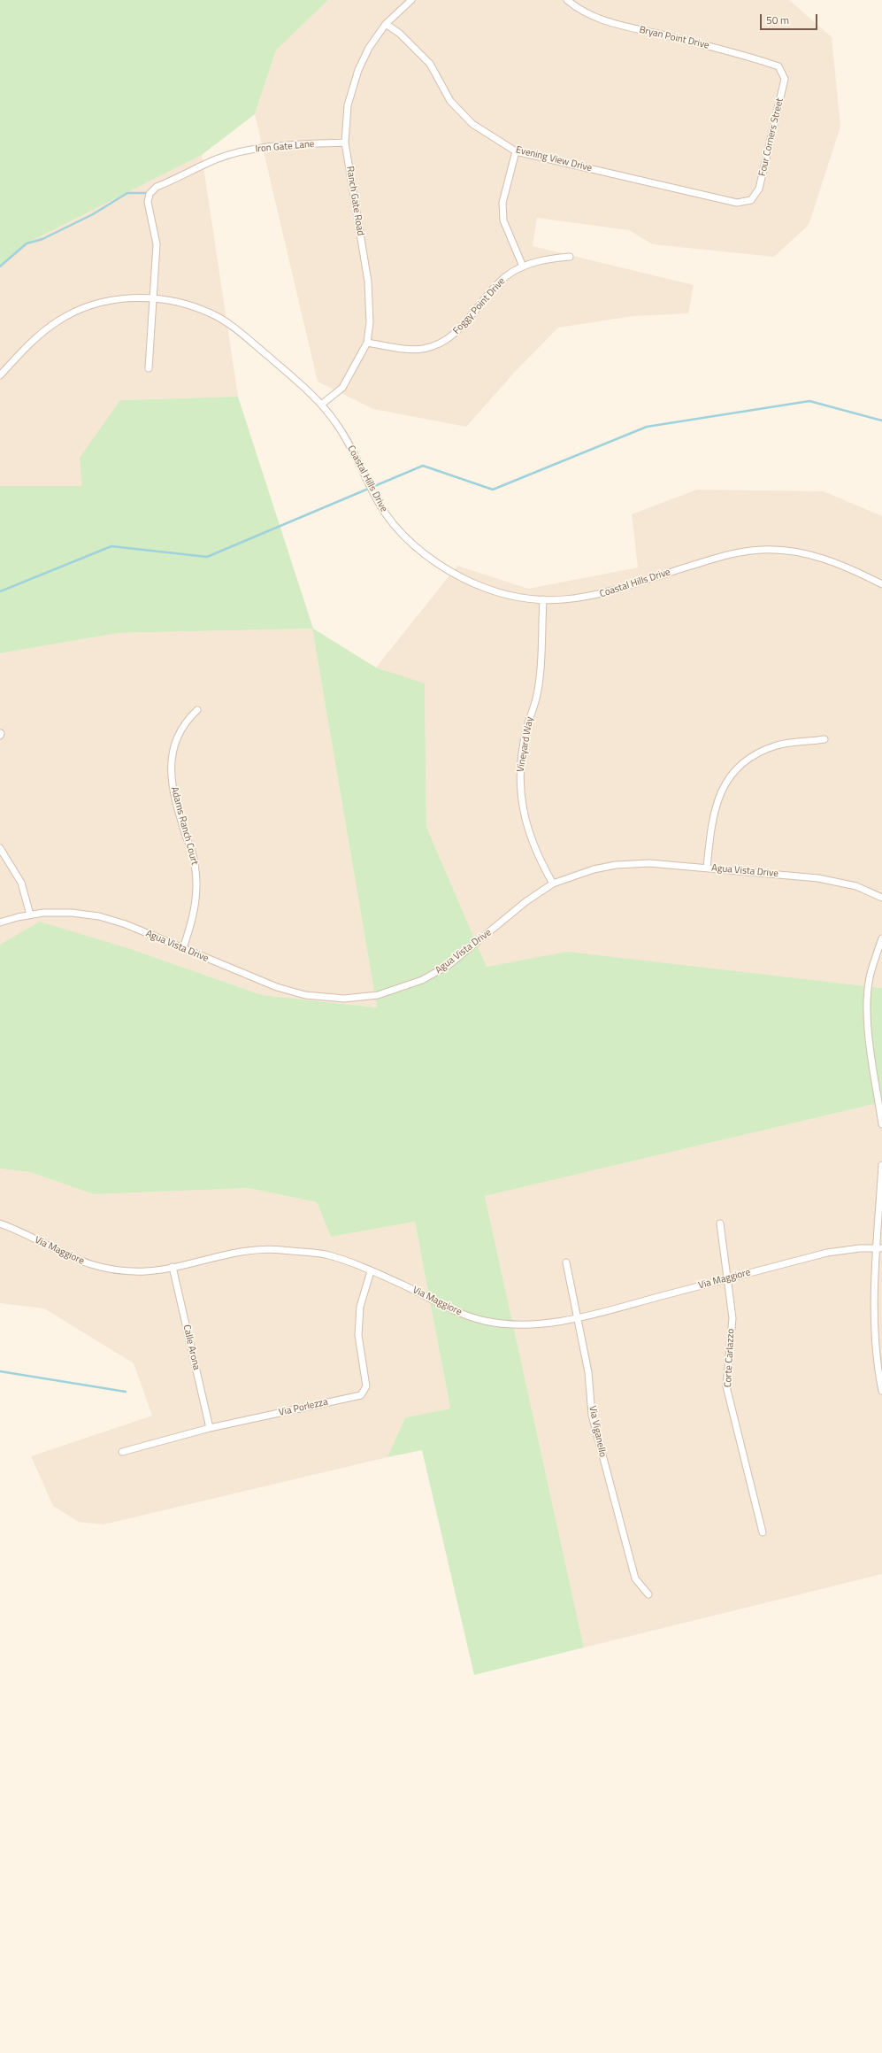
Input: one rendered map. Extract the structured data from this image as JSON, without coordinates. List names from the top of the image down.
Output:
{
  "streets": {
    "street": [
      "Bryan Point Drive",
      "Four Corners Street",
      "Iron Gate Lane",
      "Evening View Drive",
      "Ranch Gate Road",
      "Foggy Point Drive",
      "Coastal Hills Drive",
      "Vineyard Way",
      "Adams Ranch Court",
      "Agua Vista Drive",
      "Via Maggiore",
      "Calle Arona",
      "Corte Carlazzo",
      "Via Porlezza",
      "Via Viganello"
    ]
  },
  "crossings": [
    ["Bryan Point Drive", "Four Corners Street"],
    ["Four Corners Street", "Evening View Drive"],
    ["Iron Gate Lane", "Ranch Gate Road"],
    ["Iron Gate Lane", "Coastal Hills Drive"],
    ["Evening View Drive", "Ranch Gate Road"],
    ["Ranch Gate Road", "Foggy Point Drive"],
    ["Ranch Gate Road", "Coastal Hills Drive"],
    ["Coastal Hills Drive", "Vineyard Way"],
    ["Vineyard Way", "Agua Vista Drive"],
    ["Adams Ranch Court", "Agua Vista Drive"],
    ["Via Maggiore", "Calle Arona"],
    ["Via Maggiore", "Corte Carlazzo"],
    ["Via Maggiore", "Via Porlezza"],
    ["Via Maggiore", "Via Viganello"],
    ["Calle Arona", "Via Porlezza"]
  ],
  "scale_bar": "50 m"
}
